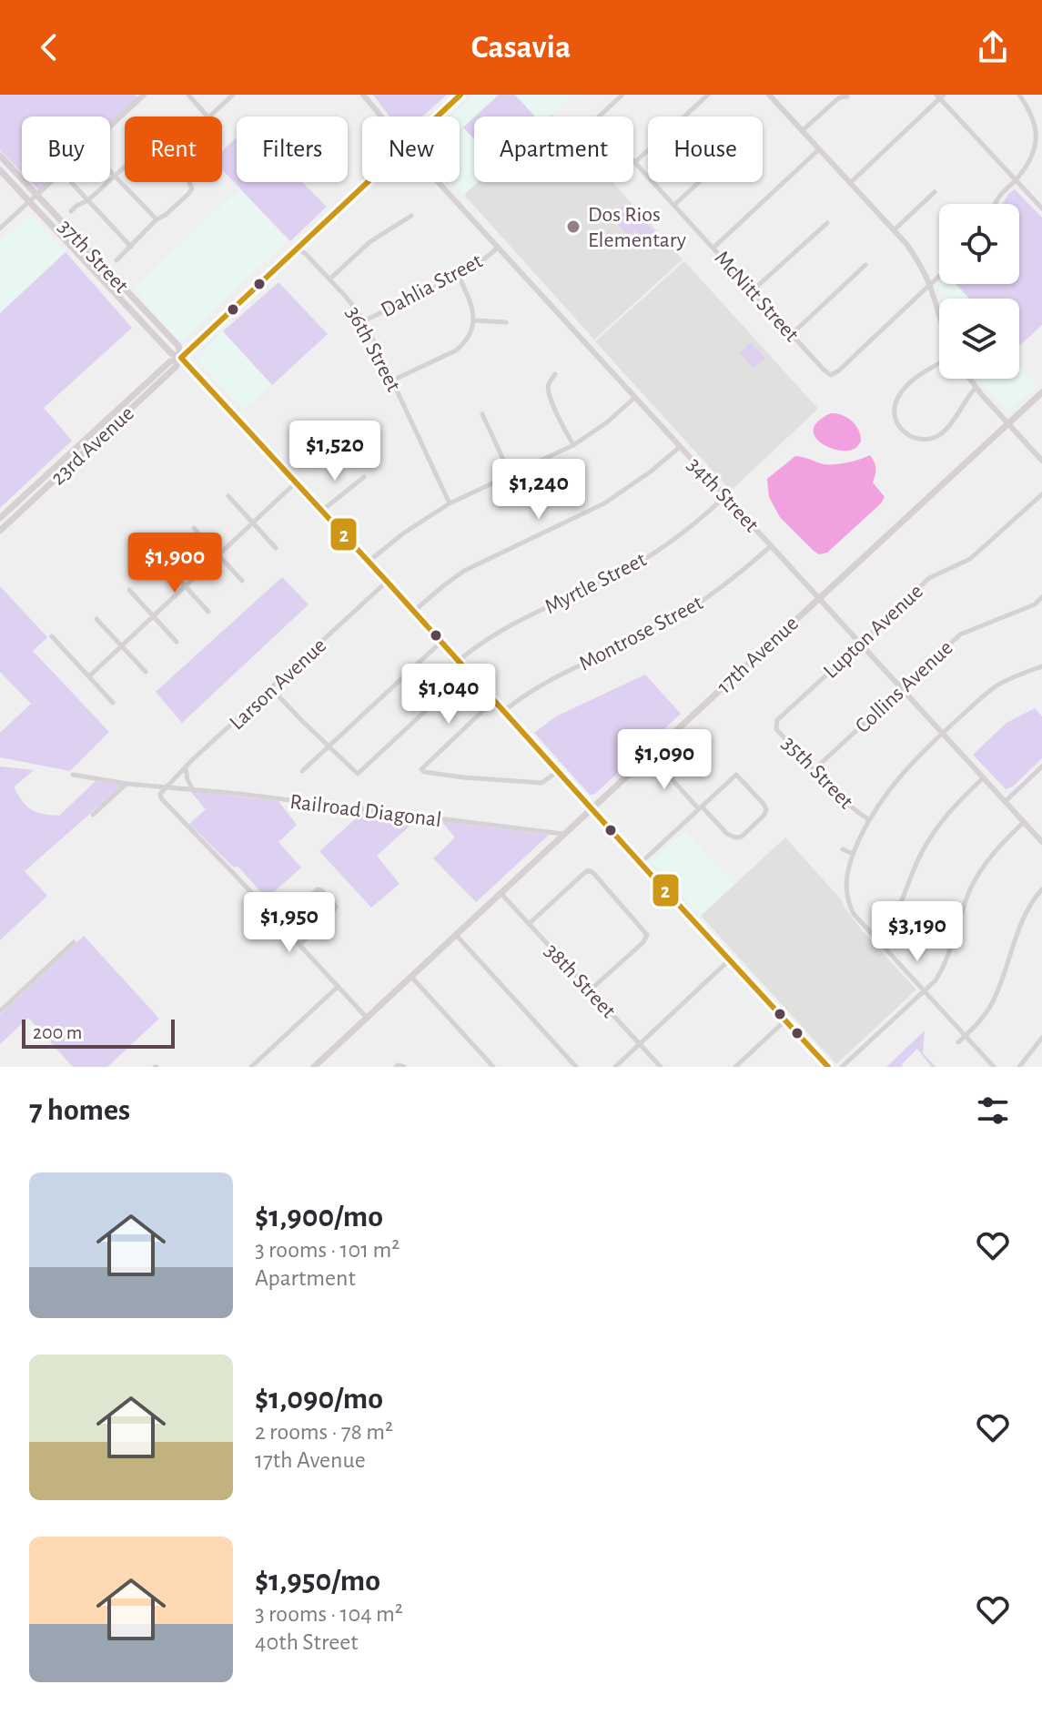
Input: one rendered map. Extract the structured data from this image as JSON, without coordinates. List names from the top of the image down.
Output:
{
  "streets": {
    "main road": ["37th Street", "23rd Avenue", "17th Avenue"],
    "street": [
      "Dahlia Street",
      "McNitt Street",
      "36th Street",
      "34th Street",
      "Myrtle Street",
      "Lupton Avenue",
      "Montrose Street",
      "Larson Avenue",
      "Collins Avenue",
      "35th Street",
      "Railroad Diagonal",
      "38th Street"
    ]
  },
  "crossings": [
    ["37th Street", "23rd Avenue"],
    ["Dahlia Street", "36th Street"],
    ["Dahlia Street", "34th Street"],
    ["36th Street", "23rd Avenue"],
    ["34th Street", "Myrtle Street"],
    ["34th Street", "Lupton Avenue"],
    ["34th Street", "Montrose Street"],
    ["34th Street", "17th Avenue"],
    ["34th Street", "Collins Avenue"],
    ["Lupton Avenue", "35th Street"],
    ["17th Avenue", "Railroad Diagonal"],
    ["17th Avenue", "38th Street"],
    ["Larson Avenue", "Railroad Diagonal"],
    ["Collins Avenue", "35th Street"]
  ],
  "places": ["Dos Rios Elementary"],
  "lines": ["transit line 2"],
  "scale_bar": "200 m",
  "page": {
    "header": "Casavia",
    "chip": [
      "Buy",
      "Rent",
      "Filters",
      "New",
      "Apartment",
      "House"
    ],
    "price": [
      "$1,520",
      "$1,240",
      "$1,900",
      "$1,040",
      "$1,090",
      "$1,950",
      "$3,190"
    ],
    "scale": "200 m",
    "heading": "7 homes",
    "list": [
      {
        "name": "$1,900/mo",
        "note": "3 rooms · 101 m² · Apartment"
      },
      {
        "name": "$1,090/mo",
        "note": "2 rooms · 78 m² · 17th Avenue"
      },
      {
        "name": "$1,950/mo",
        "note": "3 rooms · 104 m² · 40th Street"
      }
    ]
  }
}
